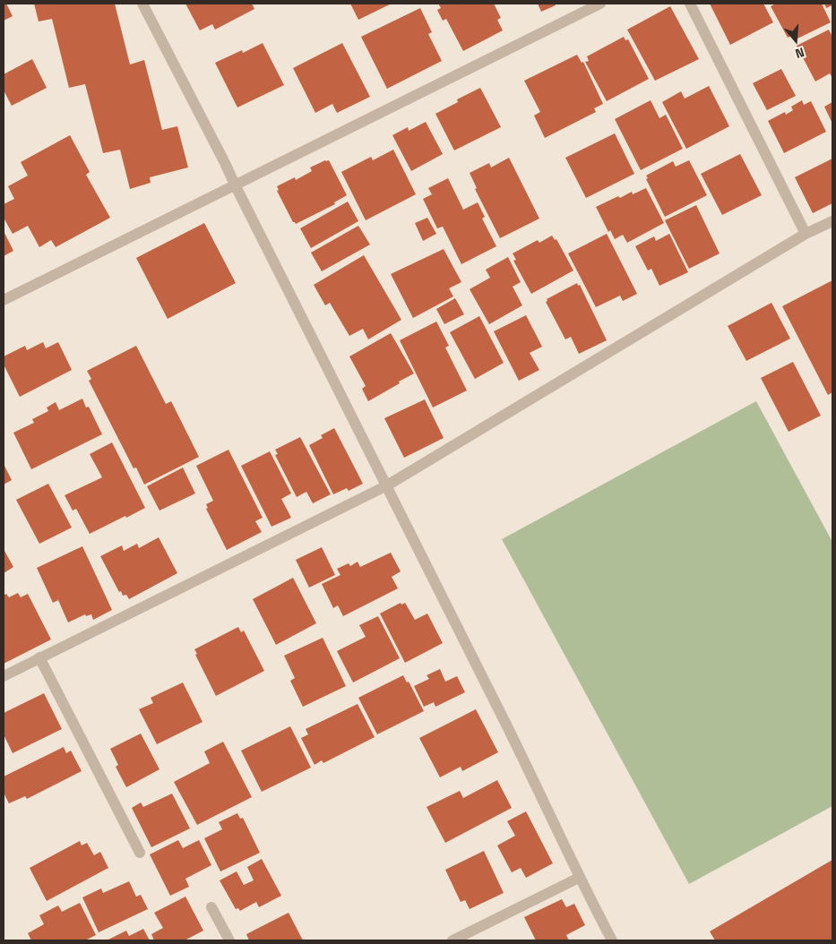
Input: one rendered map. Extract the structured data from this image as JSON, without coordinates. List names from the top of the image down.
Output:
{
  "north": "bottom"
}
